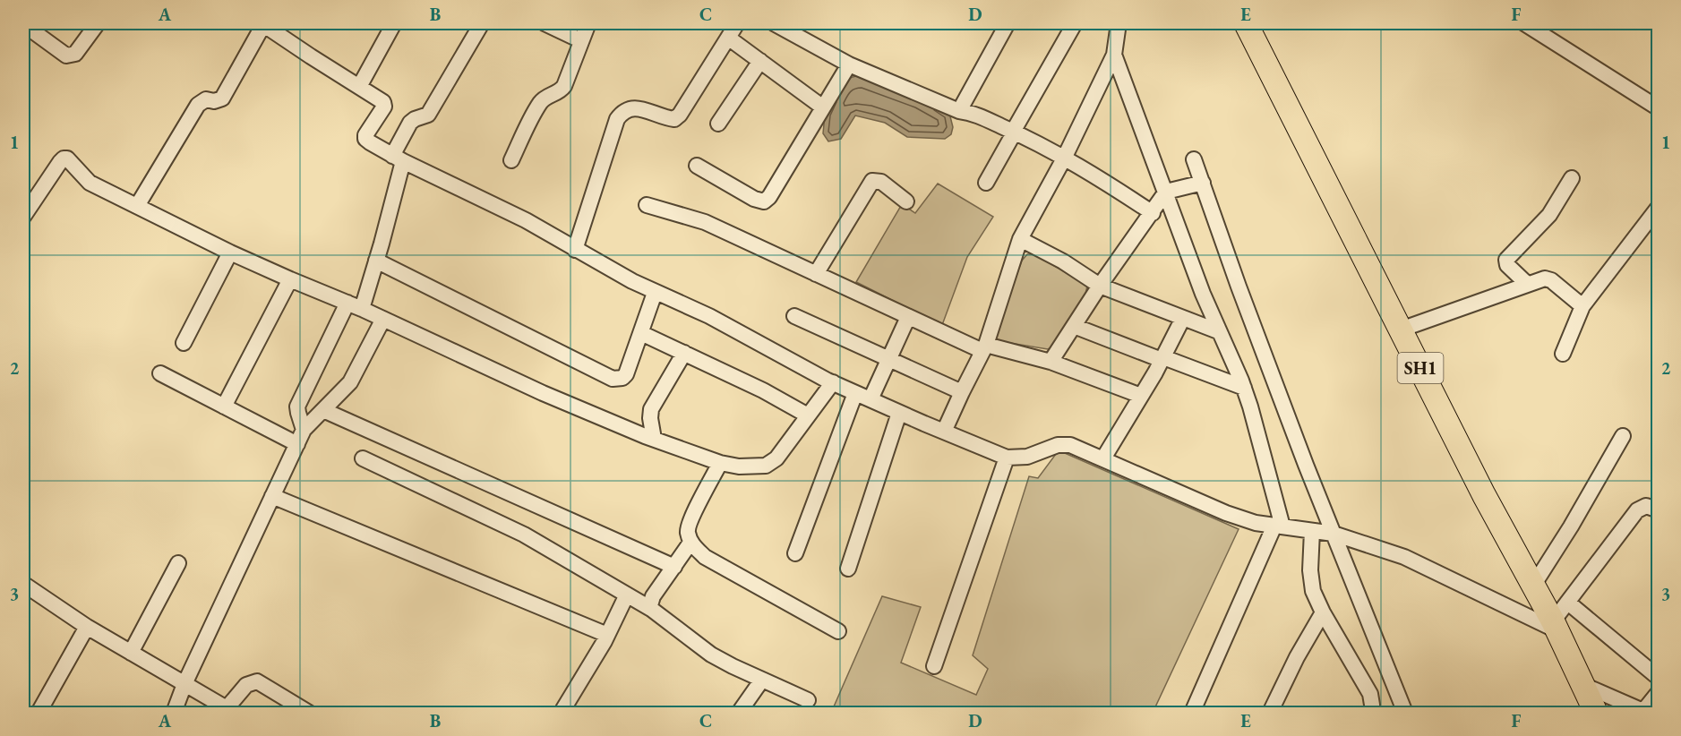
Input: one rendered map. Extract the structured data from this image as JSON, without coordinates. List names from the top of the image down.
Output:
{
  "streets": {
    "main road": ["SH1"]
  },
  "grid": {
    "columns": [
      "A",
      "B",
      "C",
      "D",
      "E",
      "F"
    ],
    "rows": ["1", "2", "3"]
  }
}
